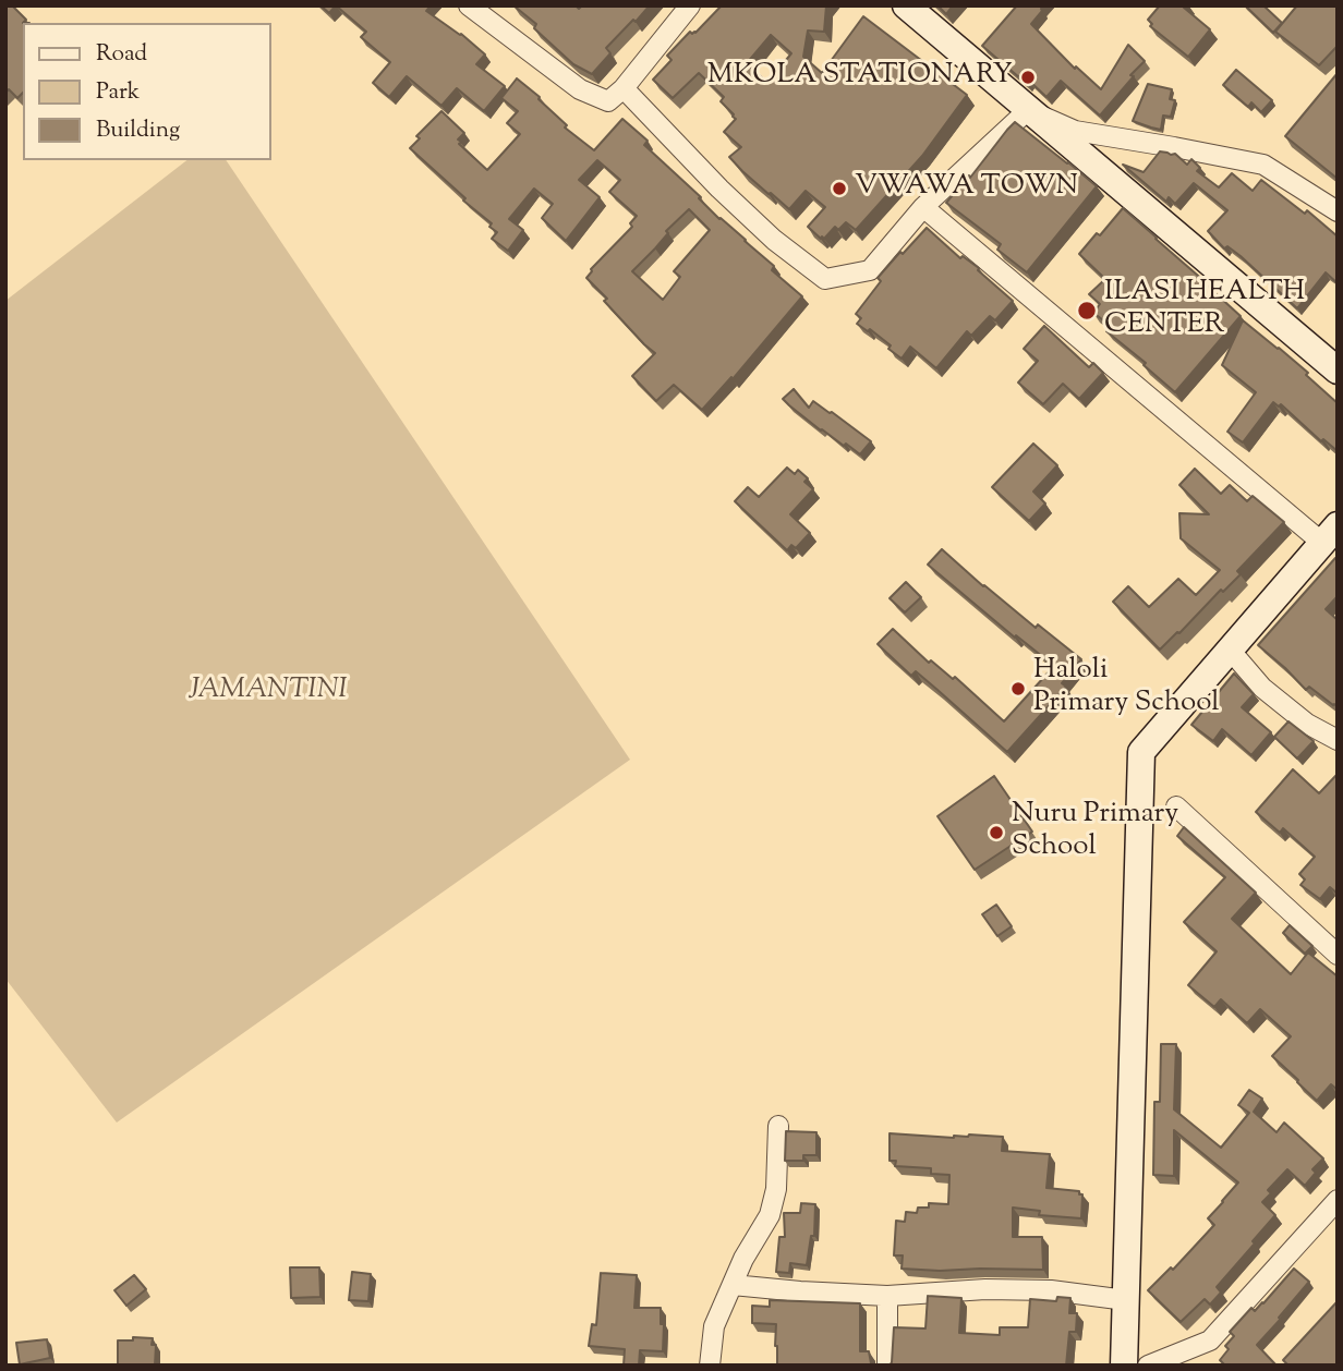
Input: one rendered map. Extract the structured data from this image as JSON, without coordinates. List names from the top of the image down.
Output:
{
  "parks": ["JAMANTINI"],
  "places": [
    "MKOLA STATIONARY",
    "VWAWA TOWN",
    "ILASI HEALTH CENTER",
    "Haloli Primary School",
    "Nuru Primary School"
  ],
  "legend": ["Road", "Park", "Building"]
}
